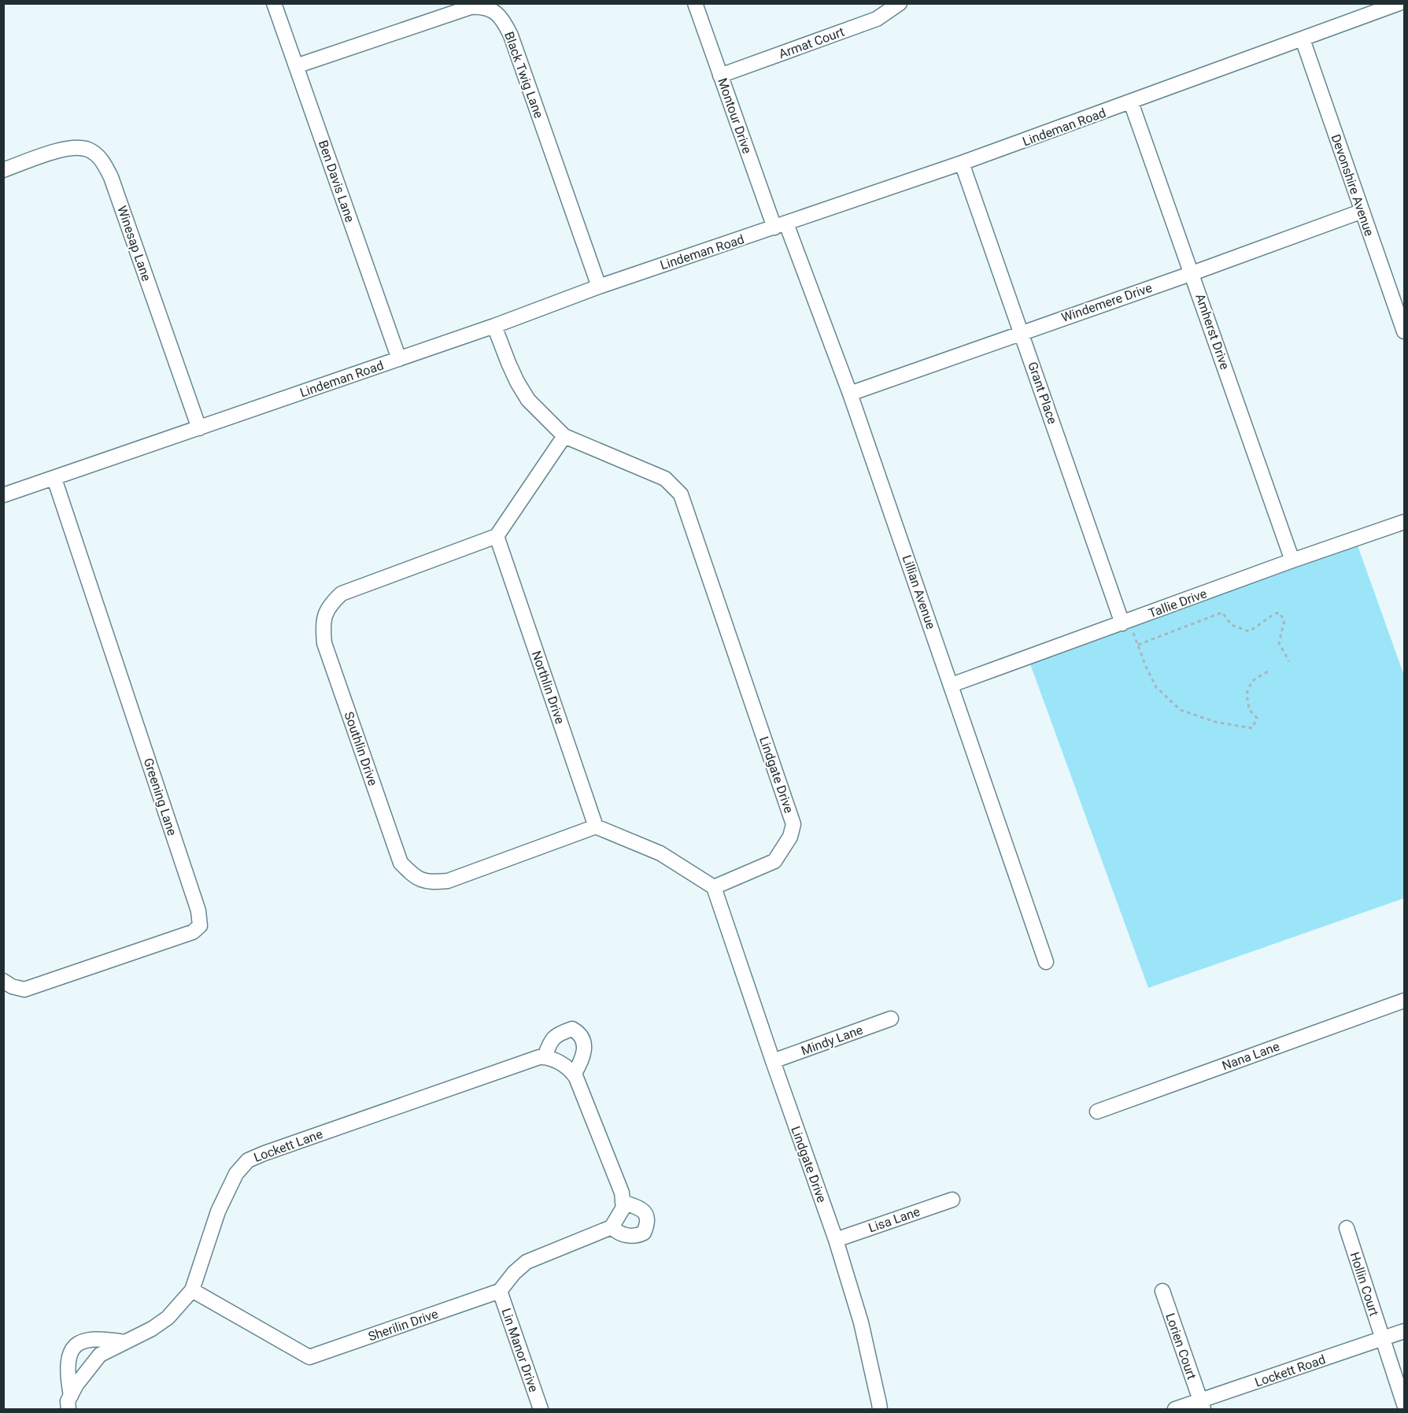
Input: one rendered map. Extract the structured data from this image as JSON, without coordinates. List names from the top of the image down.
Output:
{
  "streets": {
    "street": [
      "Armat Court",
      "Black Twig Lane",
      "Montour Drive",
      "Lindeman Road",
      "Ben Davis Lane",
      "Devonshire Avenue",
      "Winesap Lane",
      "Windemere Drive",
      "Amherst Drive",
      "Grant Place",
      "Lillian Avenue",
      "Tallie Drive",
      "Northlin Drive",
      "Southlin Drive",
      "Lindgate Drive",
      "Greening Lane",
      "Mindy Lane",
      "Nana Lane",
      "Lockett Lane",
      "Lisa Lane",
      "Hollin Court",
      "Sherilin Drive",
      "Lorien Court",
      "Lin Manor Drive",
      "Lockett Road"
    ]
  },
  "crossings": [
    ["Armat Court", "Montour Drive"],
    ["Black Twig Lane", "Lindeman Road"],
    ["Black Twig Lane", "Ben Davis Lane"],
    ["Montour Drive", "Lindeman Road"],
    ["Montour Drive", "Lillian Avenue"],
    ["Lindeman Road", "Ben Davis Lane"],
    ["Lindeman Road", "Devonshire Avenue"],
    ["Lindeman Road", "Winesap Lane"],
    ["Lindeman Road", "Amherst Drive"],
    ["Lindeman Road", "Grant Place"],
    ["Lindeman Road", "Lillian Avenue"],
    ["Lindeman Road", "Lindgate Drive"],
    ["Lindeman Road", "Greening Lane"],
    ["Devonshire Avenue", "Windemere Drive"],
    ["Windemere Drive", "Amherst Drive"],
    ["Windemere Drive", "Grant Place"],
    ["Windemere Drive", "Lillian Avenue"],
    ["Amherst Drive", "Tallie Drive"],
    ["Grant Place", "Tallie Drive"],
    ["Lillian Avenue", "Tallie Drive"],
    ["Northlin Drive", "Southlin Drive"],
    ["Lindgate Drive", "Mindy Lane"],
    ["Lindgate Drive", "Lisa Lane"],
    ["Lockett Lane", "Sherilin Drive"],
    ["Hollin Court", "Lockett Road"],
    ["Sherilin Drive", "Lin Manor Drive"],
    ["Lorien Court", "Lockett Road"]
  ]
}
